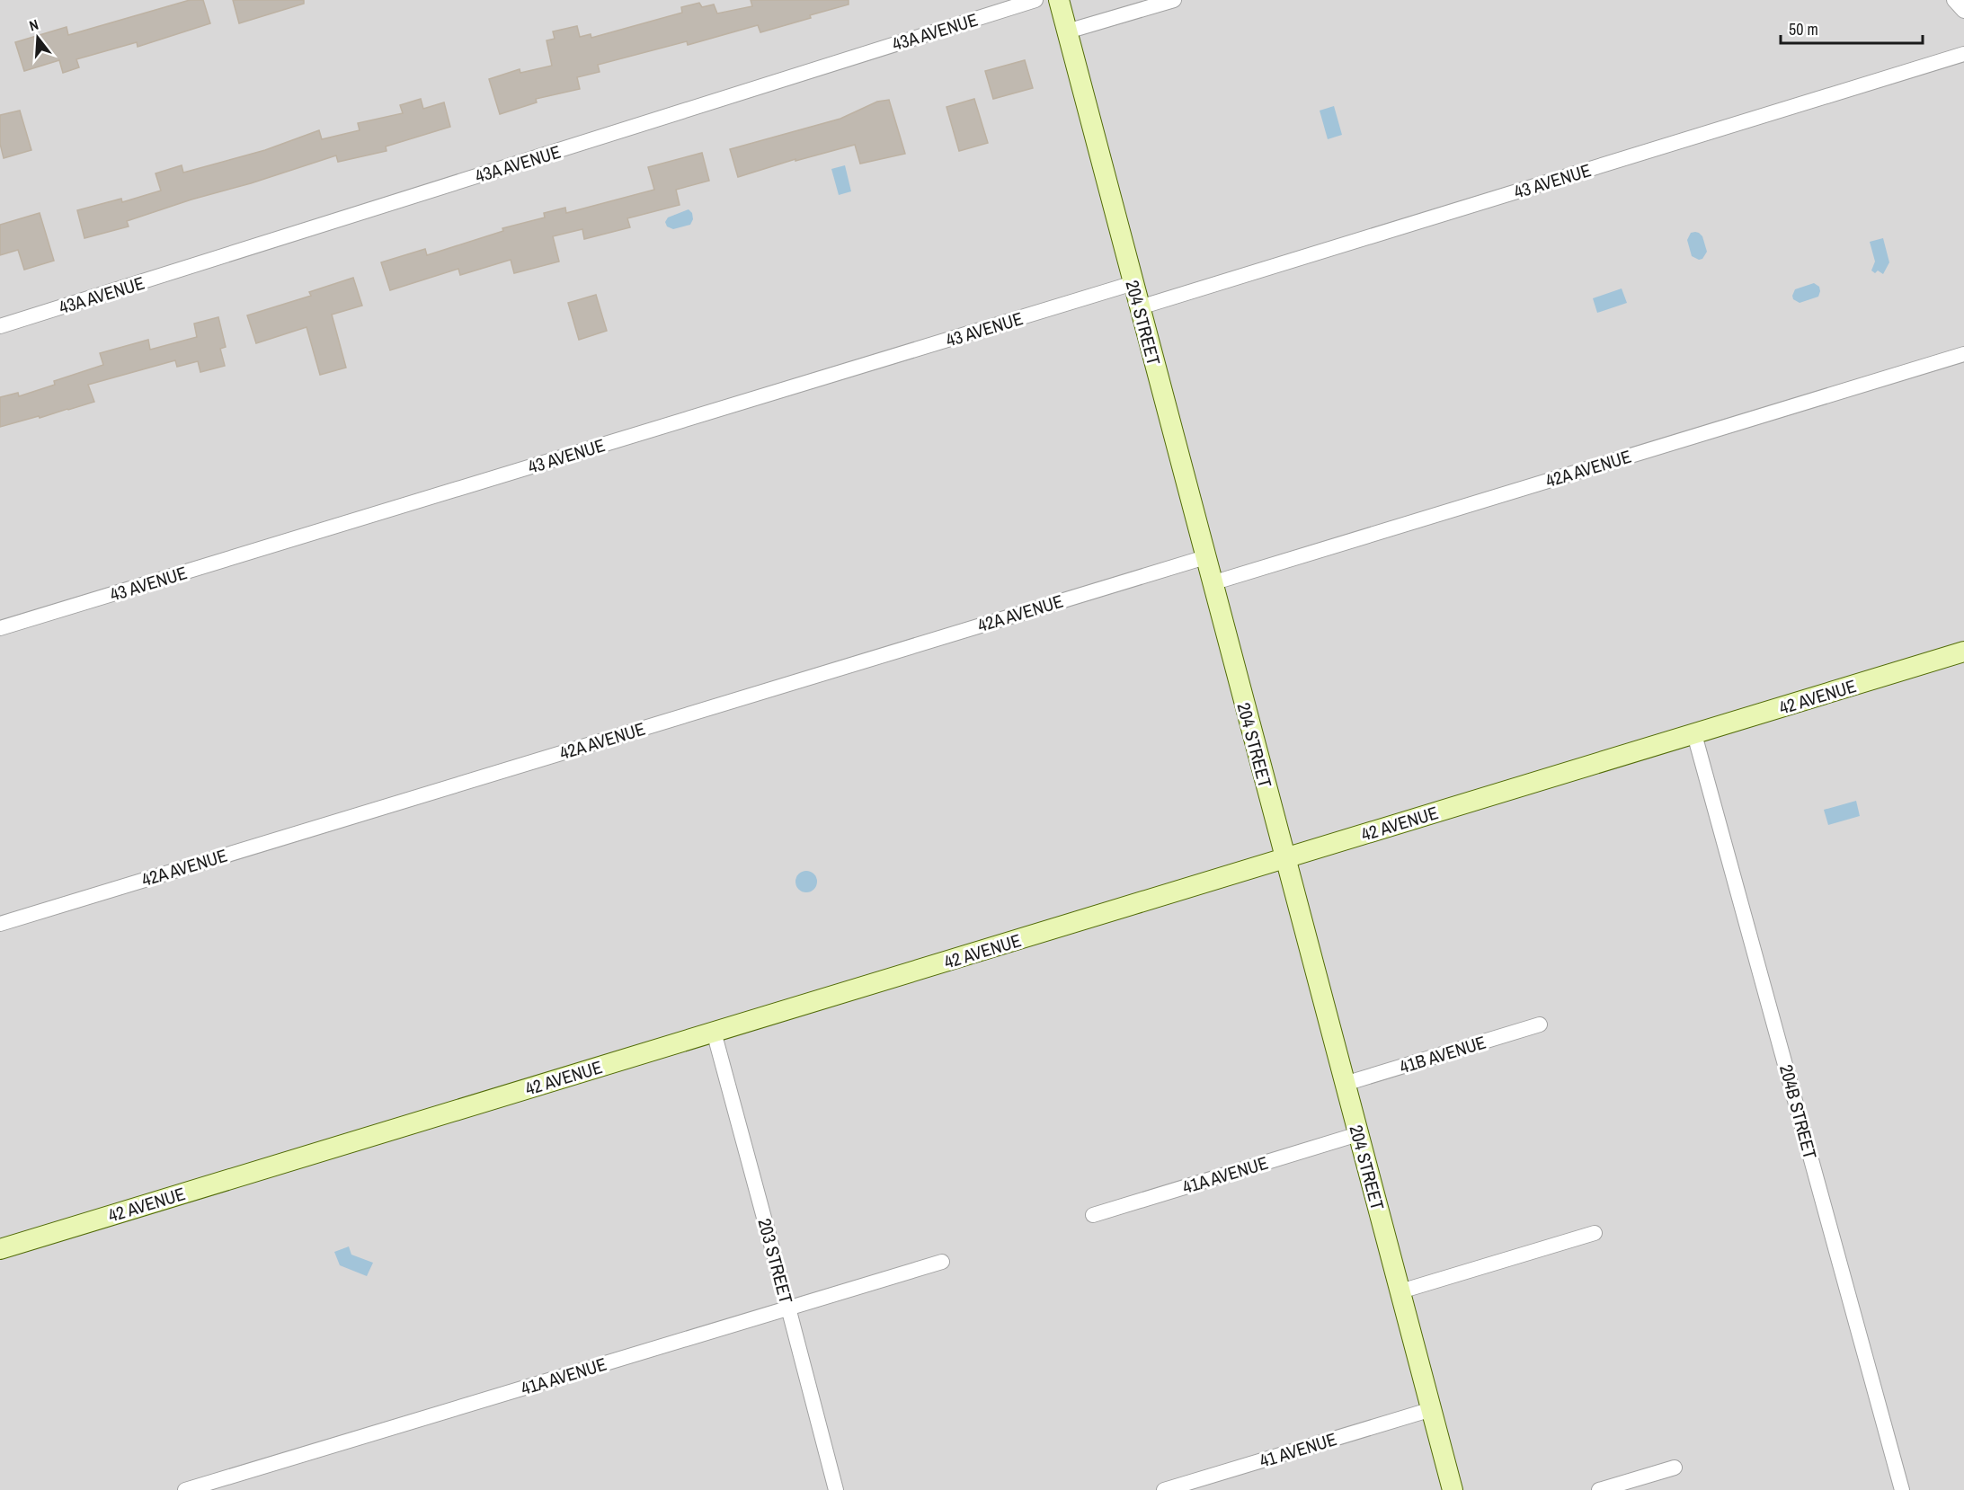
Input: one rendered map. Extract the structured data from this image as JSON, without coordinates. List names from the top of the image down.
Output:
{
  "streets": {
    "street": [
      "43A AVENUE",
      "43 AVENUE",
      "204 STREET",
      "42A AVENUE",
      "42 AVENUE",
      "41B AVENUE",
      "204B STREET",
      "41A AVENUE",
      "203 STREET",
      "41 AVENUE"
    ]
  },
  "crossings": [
    ["43 AVENUE", "204 STREET"],
    ["204 STREET", "42A AVENUE"],
    ["204 STREET", "42 AVENUE"],
    ["204 STREET", "41B AVENUE"],
    ["204 STREET", "41A AVENUE"],
    ["204 STREET", "41 AVENUE"],
    ["42 AVENUE", "204B STREET"],
    ["42 AVENUE", "203 STREET"],
    ["41A AVENUE", "203 STREET"]
  ],
  "scale_bar": "50 m",
  "north": "top"
}
